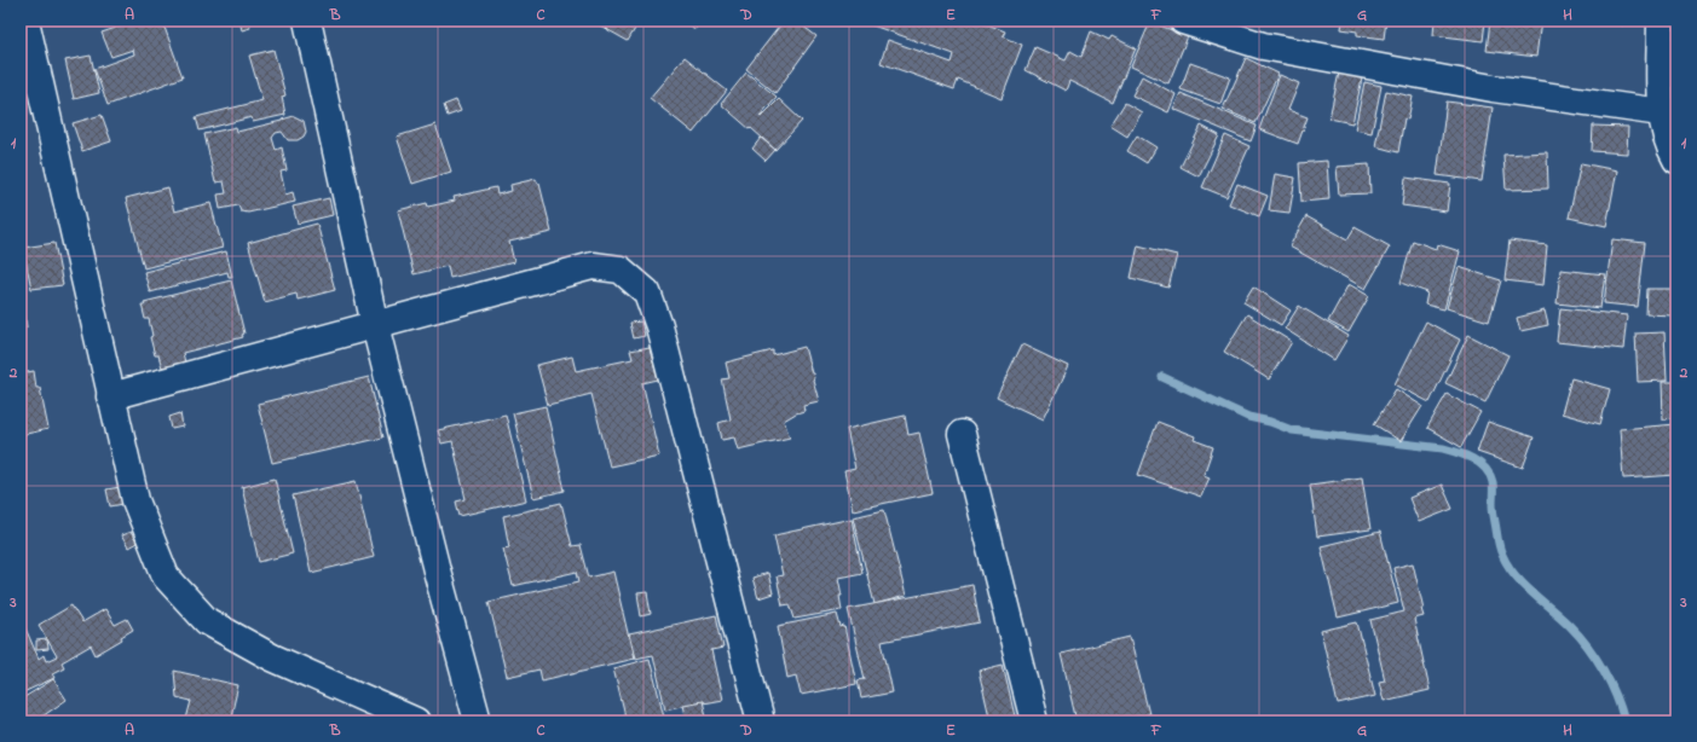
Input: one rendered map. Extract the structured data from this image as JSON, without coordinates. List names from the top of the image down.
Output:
{
  "grid": {
    "columns": [
      "A",
      "B",
      "C",
      "D",
      "E",
      "F",
      "G",
      "H"
    ],
    "rows": ["1", "2", "3"]
  }
}
